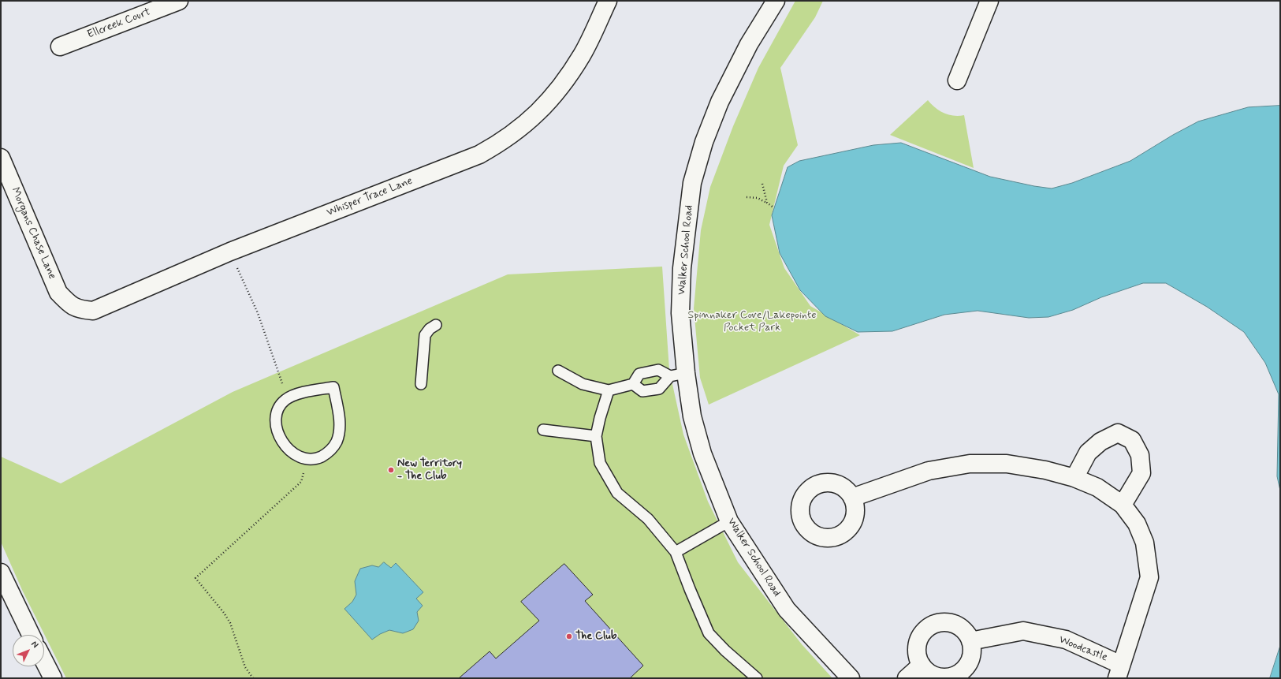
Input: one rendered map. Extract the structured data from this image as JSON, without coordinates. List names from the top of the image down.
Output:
{
  "streets": {
    "street": [
      "Ellcreek Court",
      "Whisper Trace Lane",
      "Morgans Chase Lane",
      "Walker School Road",
      "Woodcastle"
    ]
  },
  "crossings": [
    ["Whisper Trace Lane", "Morgans Chase Lane"]
  ],
  "parks": ["Spinnaker Cove/Lakepointe Pocket Park"],
  "places": ["New Territory - The Club", "The Club"],
  "north": "top right"
}
